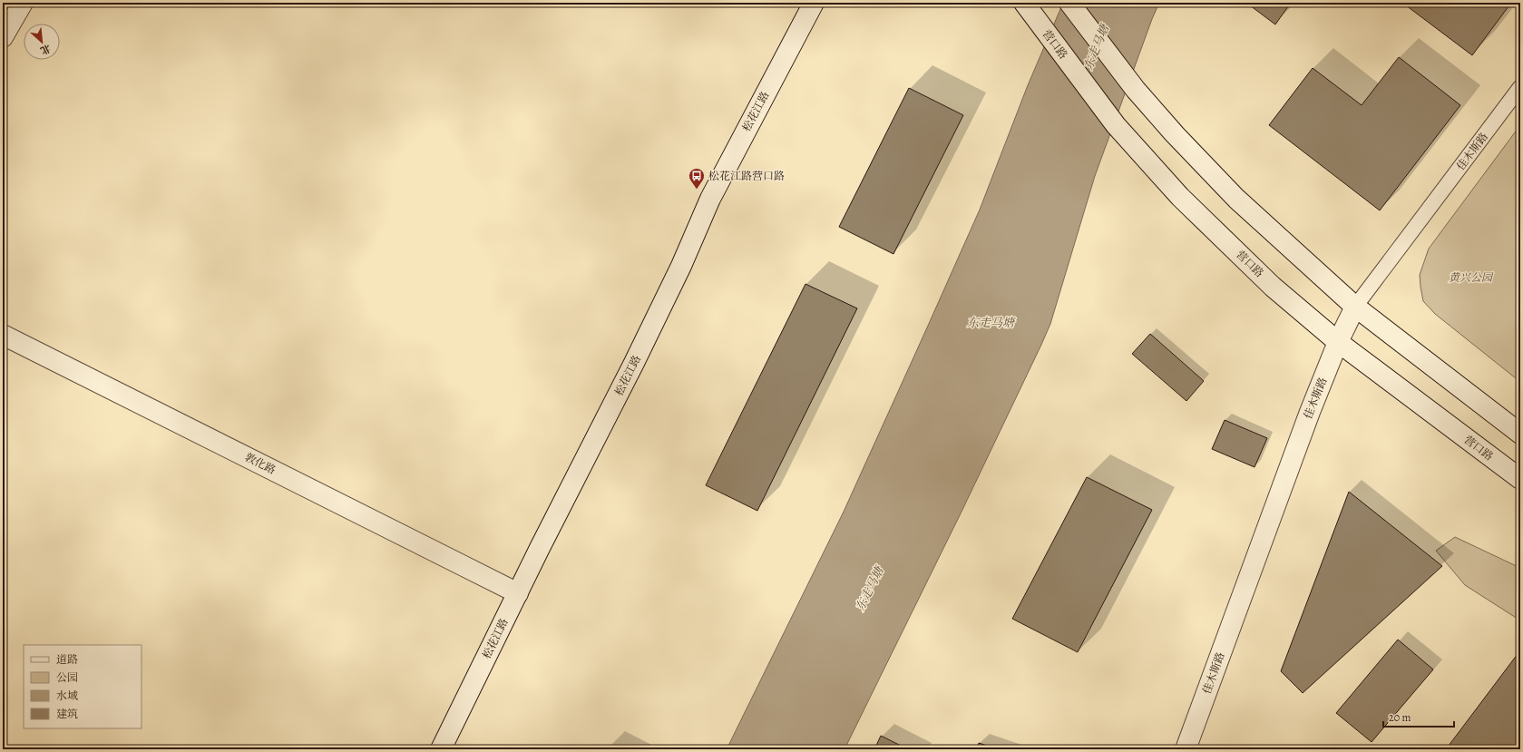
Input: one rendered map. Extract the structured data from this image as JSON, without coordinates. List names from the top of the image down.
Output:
{
  "streets": {
    "main road": [
      "营口路",
      "松花江路",
      "佳木斯路",
      "敦化路"
    ]
  },
  "crossings": [
    ["营口路", "佳木斯路"],
    ["松花江路", "敦化路"]
  ],
  "water": ["东走马塘"],
  "parks": ["黄兴公园"],
  "places": {
    "bus stop": ["松花江路营口路"]
  },
  "legend": [
    "道路",
    "公园",
    "水域",
    "建筑"
  ],
  "scale_bar": "20 m",
  "north": "bottom right"
}
